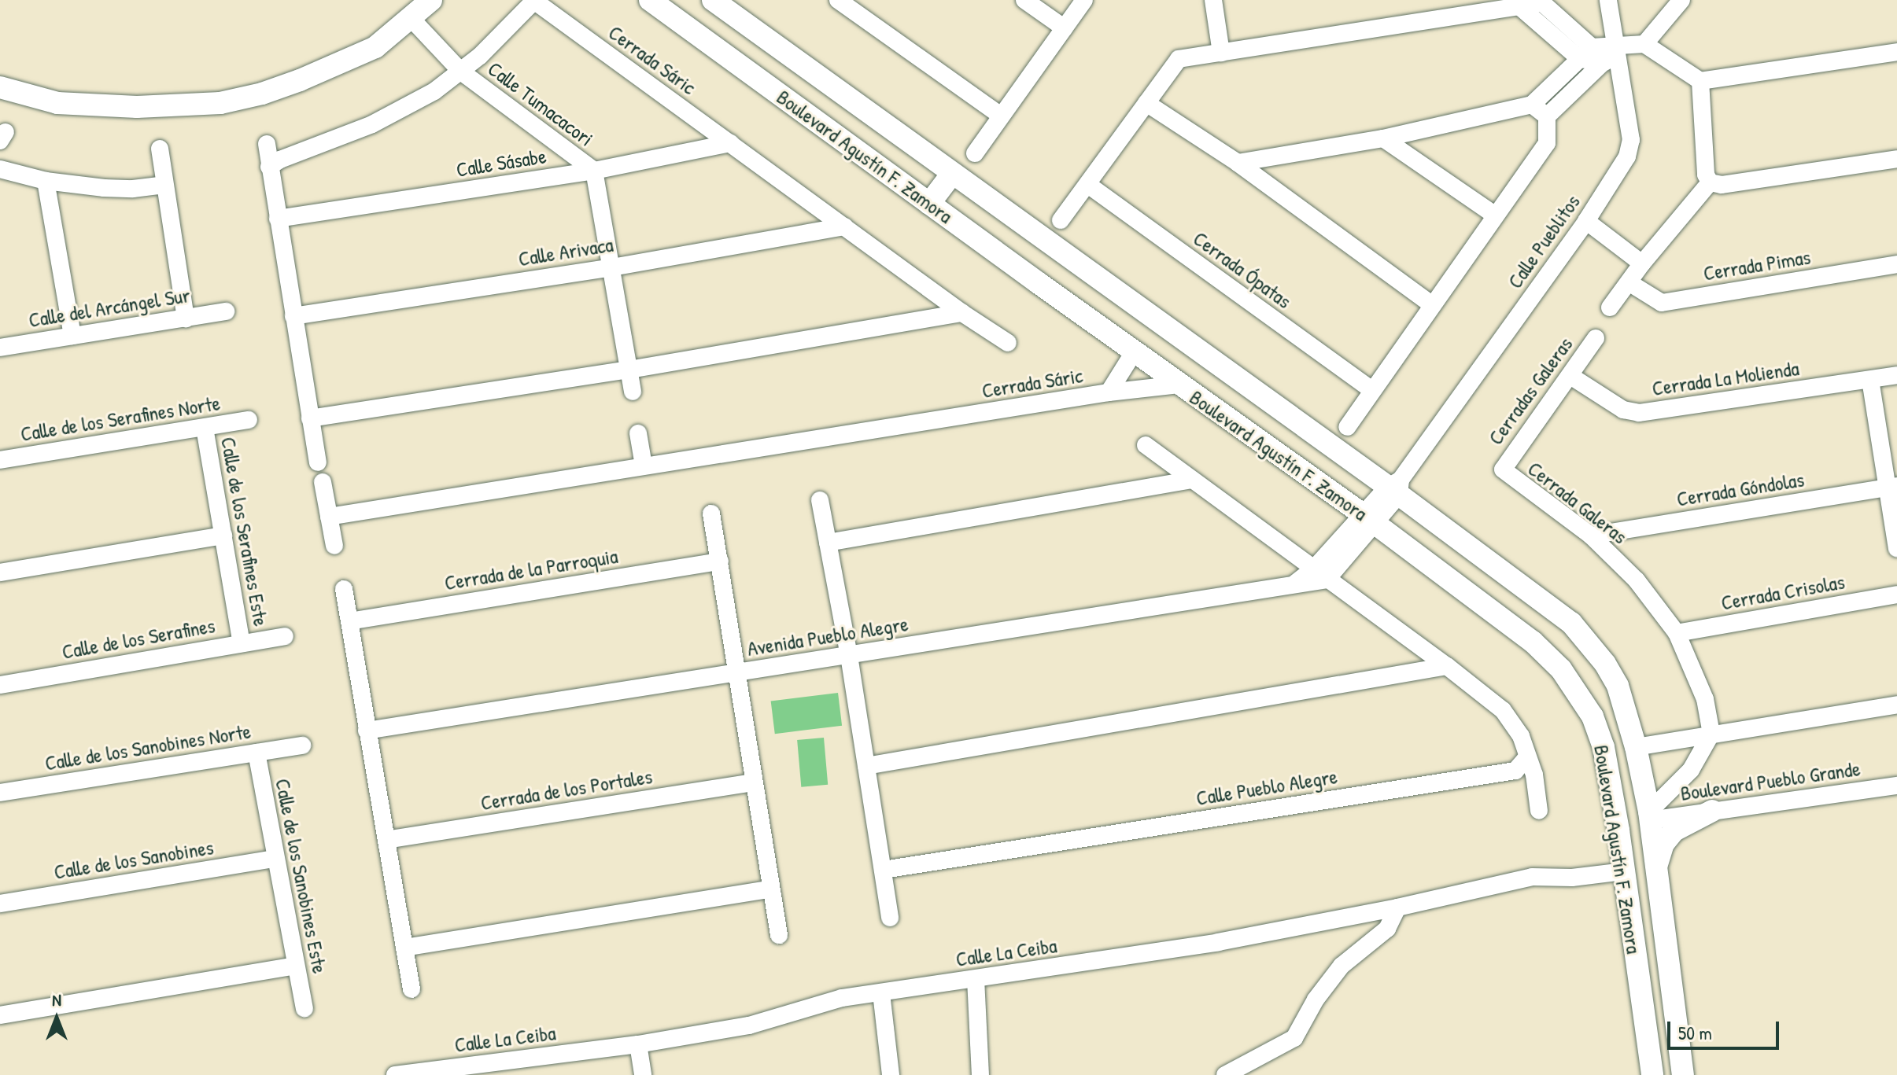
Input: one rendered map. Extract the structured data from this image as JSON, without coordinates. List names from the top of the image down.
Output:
{
  "streets": {
    "street": [
      "Cerrada Sáric",
      "Calle Tumacacori",
      "Boulevard Agustín F. Zamora",
      "Calle Sásabe",
      "Calle Pueblitos",
      "Calle Arivaca",
      "Cerrada Pimas",
      "Cerrada Ópatas",
      "Calle del Arcángel Sur",
      "Cerrada La Molienda",
      "Cerradas Galeras",
      "Calle de los Serafines Norte",
      "Cerrada Góndolas",
      "Cerrada Galeras",
      "Calle de los Serafines Este",
      "Cerrada de la Parroquia",
      "Cerrada Crisolas",
      "Avenida Pueblo Alegre",
      "Calle de los Serafines",
      "Calle de los Sanobines Norte",
      "Boulevard Pueblo Grande",
      "Calle Pueblo Alegre",
      "Cerrada de los Portales",
      "Calle de los Sanobines",
      "Calle de los Sanobines Este",
      "Calle La Ceiba"
    ]
  },
  "crossings": [
    ["Cerrada Sáric", "Calle Tumacacori"],
    ["Cerrada Sáric", "Boulevard Agustín F. Zamora"],
    ["Cerrada Sáric", "Calle Sásabe"],
    ["Cerrada Sáric", "Calle Arivaca"],
    ["Calle Tumacacori", "Calle Sásabe"],
    ["Calle Tumacacori", "Calle Arivaca"],
    ["Boulevard Agustín F. Zamora", "Calle Pueblitos"],
    ["Boulevard Agustín F. Zamora", "Avenida Pueblo Alegre"],
    ["Boulevard Agustín F. Zamora", "Boulevard Pueblo Grande"],
    ["Boulevard Agustín F. Zamora", "Calle La Ceiba"],
    ["Calle Pueblitos", "Avenida Pueblo Alegre"],
    ["Cerrada La Molienda", "Cerradas Galeras"],
    ["Cerradas Galeras", "Cerrada Galeras"],
    ["Calle de los Serafines Norte", "Calle de los Serafines Este"],
    ["Cerrada Góndolas", "Cerrada Galeras"],
    ["Cerrada Galeras", "Cerrada Crisolas"],
    ["Calle de los Serafines Este", "Calle de los Serafines"],
    ["Calle de los Sanobines Norte", "Calle de los Sanobines Este"],
    ["Calle de los Sanobines", "Calle de los Sanobines Este"]
  ],
  "scale_bar": "50 m",
  "north": "top"
}
